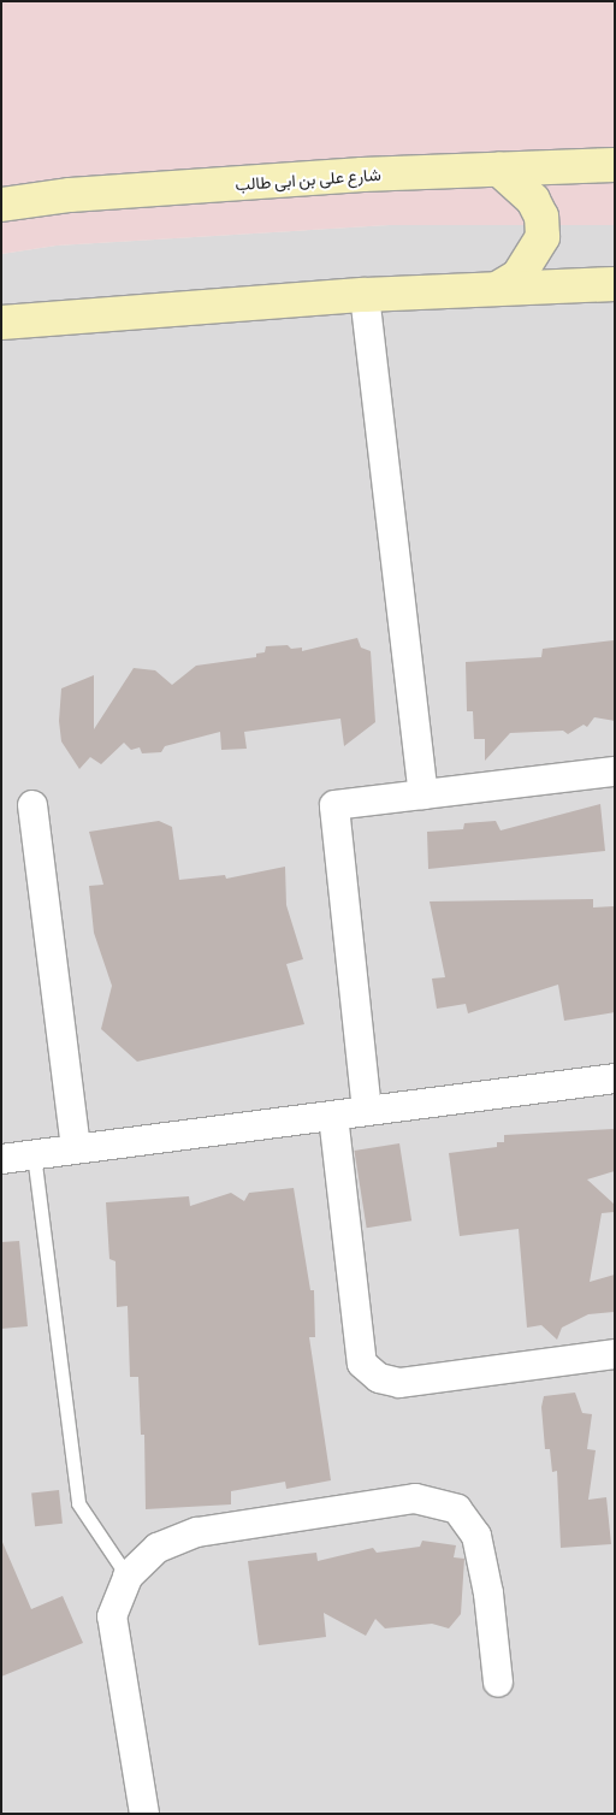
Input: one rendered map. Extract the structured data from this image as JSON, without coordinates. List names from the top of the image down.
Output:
{
  "streets": {
    "street": ["شارع على بن ابى طالب"]
  }
}
